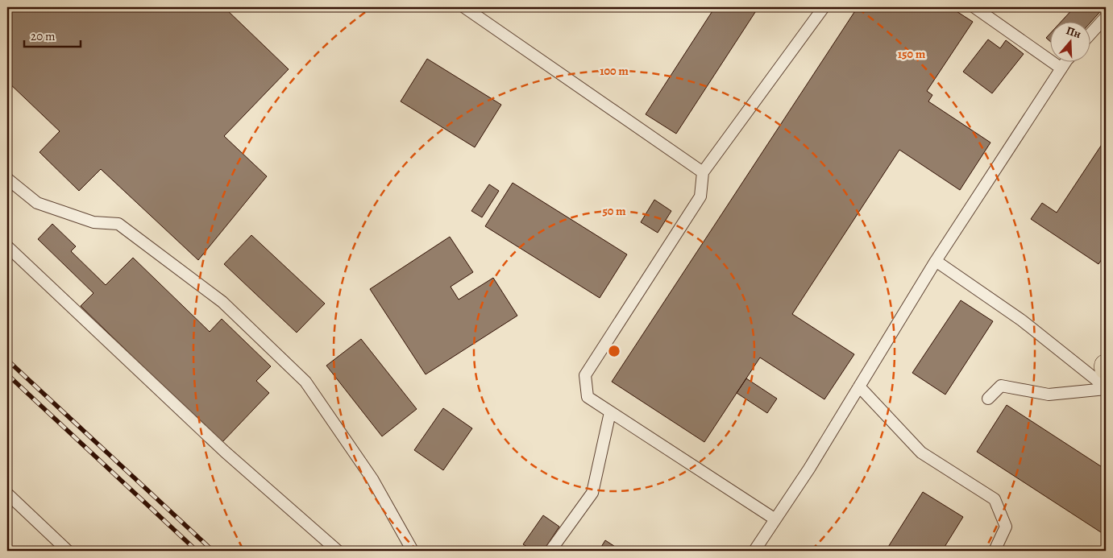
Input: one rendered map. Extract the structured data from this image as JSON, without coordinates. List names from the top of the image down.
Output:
{
  "scale_bar": "20 m",
  "north": "top",
  "rings": ["150 m", "100 m", "50 m"]
}
